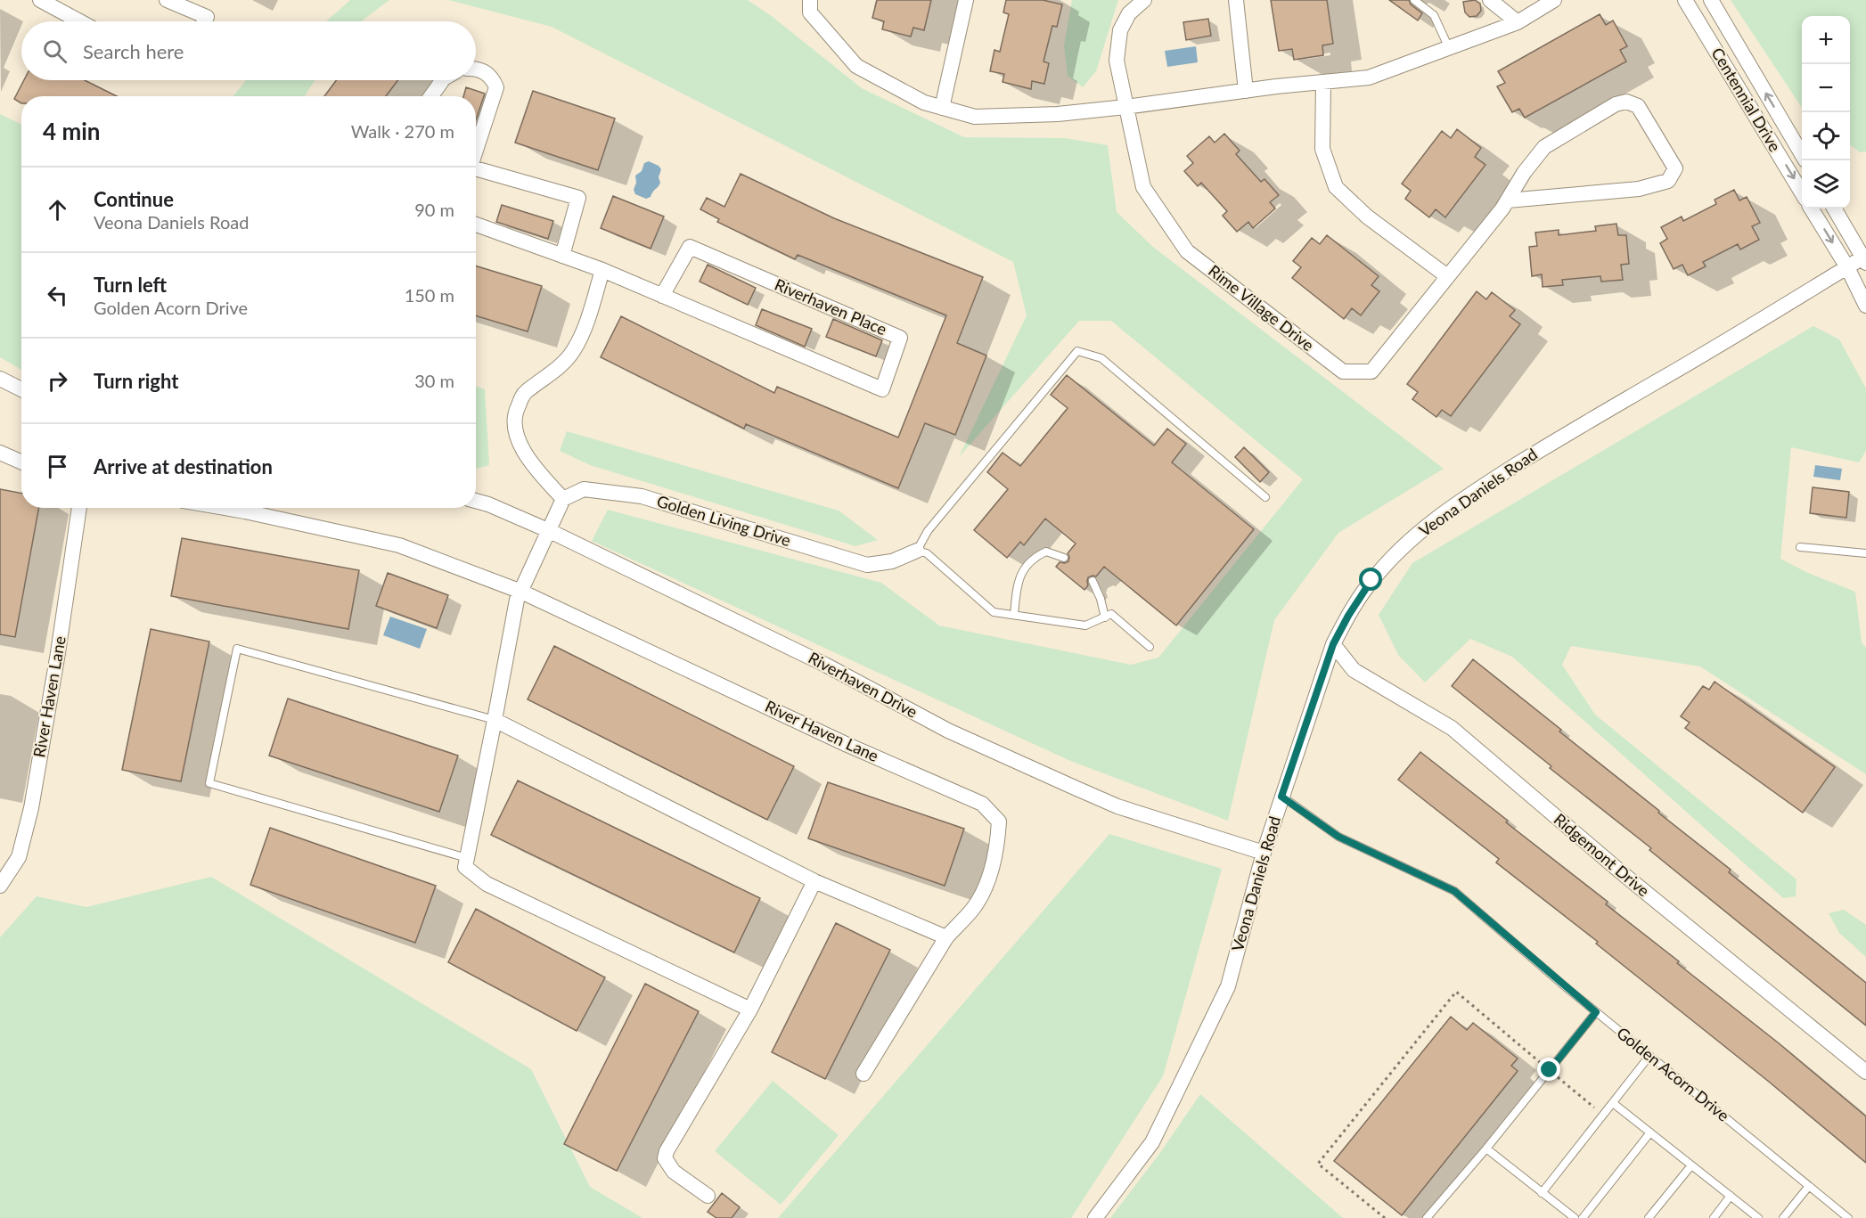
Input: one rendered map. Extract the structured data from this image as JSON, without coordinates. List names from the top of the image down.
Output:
{
  "streets": {
    "street": [
      "Centennial Drive",
      "Riverhaven Place",
      "Rime Village Drive",
      "Veona Daniels Road",
      "Golden Living Drive",
      "Riverhaven Drive",
      "River Haven Lane",
      "Ridgemont Drive"
    ],
    "lane": ["Golden Acorn Drive"]
  },
  "crossings": [
    ["Veona Daniels Road", "Riverhaven Drive"],
    ["Veona Daniels Road", "Ridgemont Drive"],
    ["Veona Daniels Road", "Golden Acorn Drive"]
  ],
  "page": {
    "map_buttons": ["+", "−"],
    "search": "Search here",
    "heading": ["4 min", "Walk · 270 m"],
    "list": [
      ["Continue", "Veona Daniels Road", "90 m"],
      ["Turn left", "Golden Acorn Drive", "150 m"],
      ["Turn right", "30 m"],
      "Arrive at destination"
    ]
  }
}
